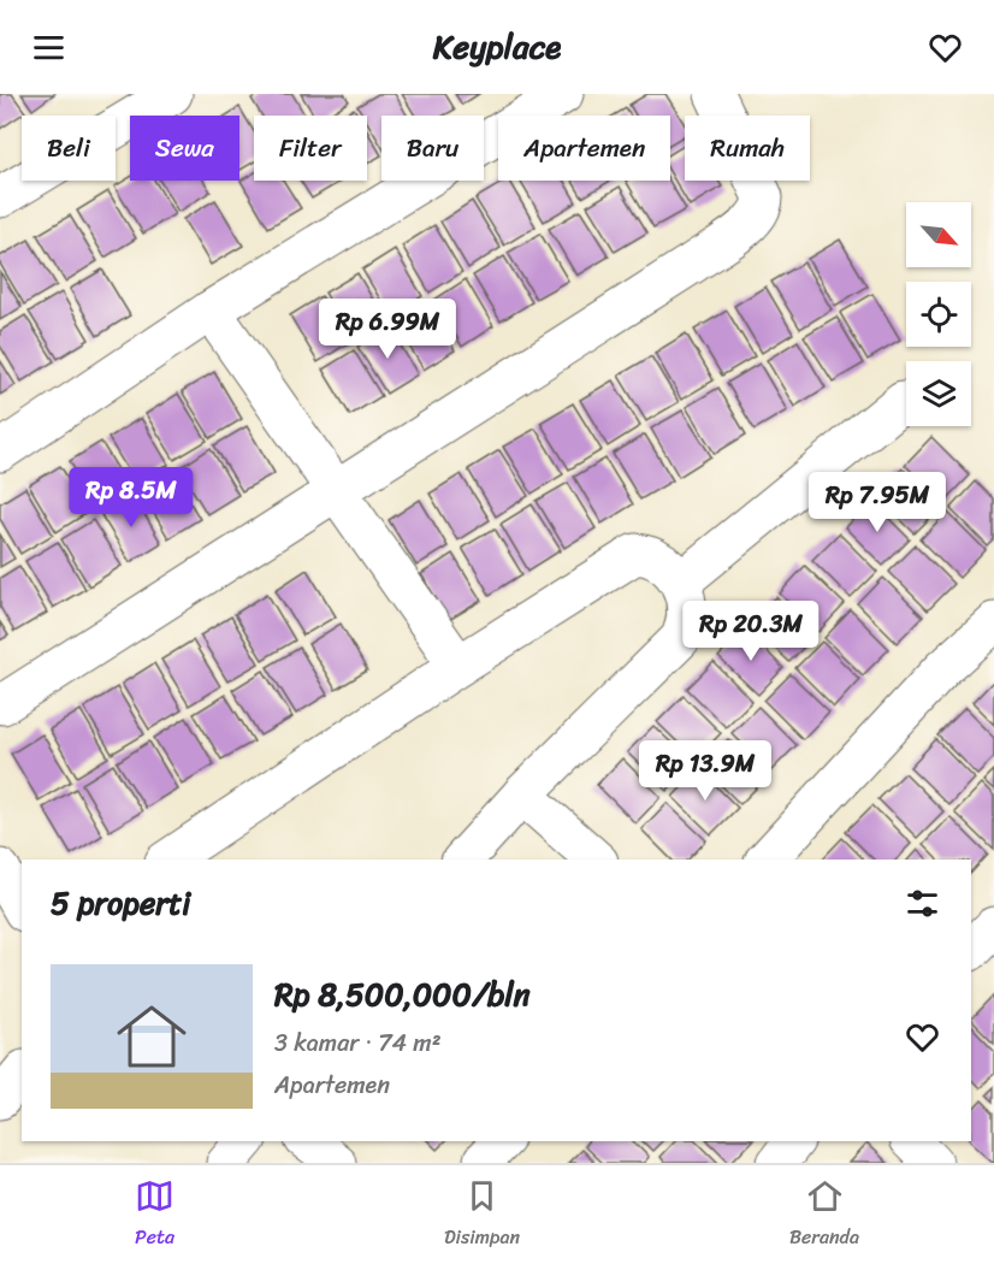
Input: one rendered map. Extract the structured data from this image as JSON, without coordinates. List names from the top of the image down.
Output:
{
  "north": "bottom right",
  "page": {
    "header": "Keyplace",
    "chip": [
      "Beli",
      "Sewa",
      "Filter",
      "Baru",
      "Apartemen",
      "Rumah"
    ],
    "price": [
      "Rp 6.99M",
      "Rp 8.5M",
      "Rp 7.95M",
      "Rp 20.3M",
      "Rp 13.9M"
    ],
    "heading": "5 properti",
    "list": [
      {
        "name": "Rp 8,500,000/bln",
        "note": "3 kamar · 74 m² · Apartemen"
      }
    ],
    "tabs": ["Peta", "Disimpan", "Beranda"]
  }
}
